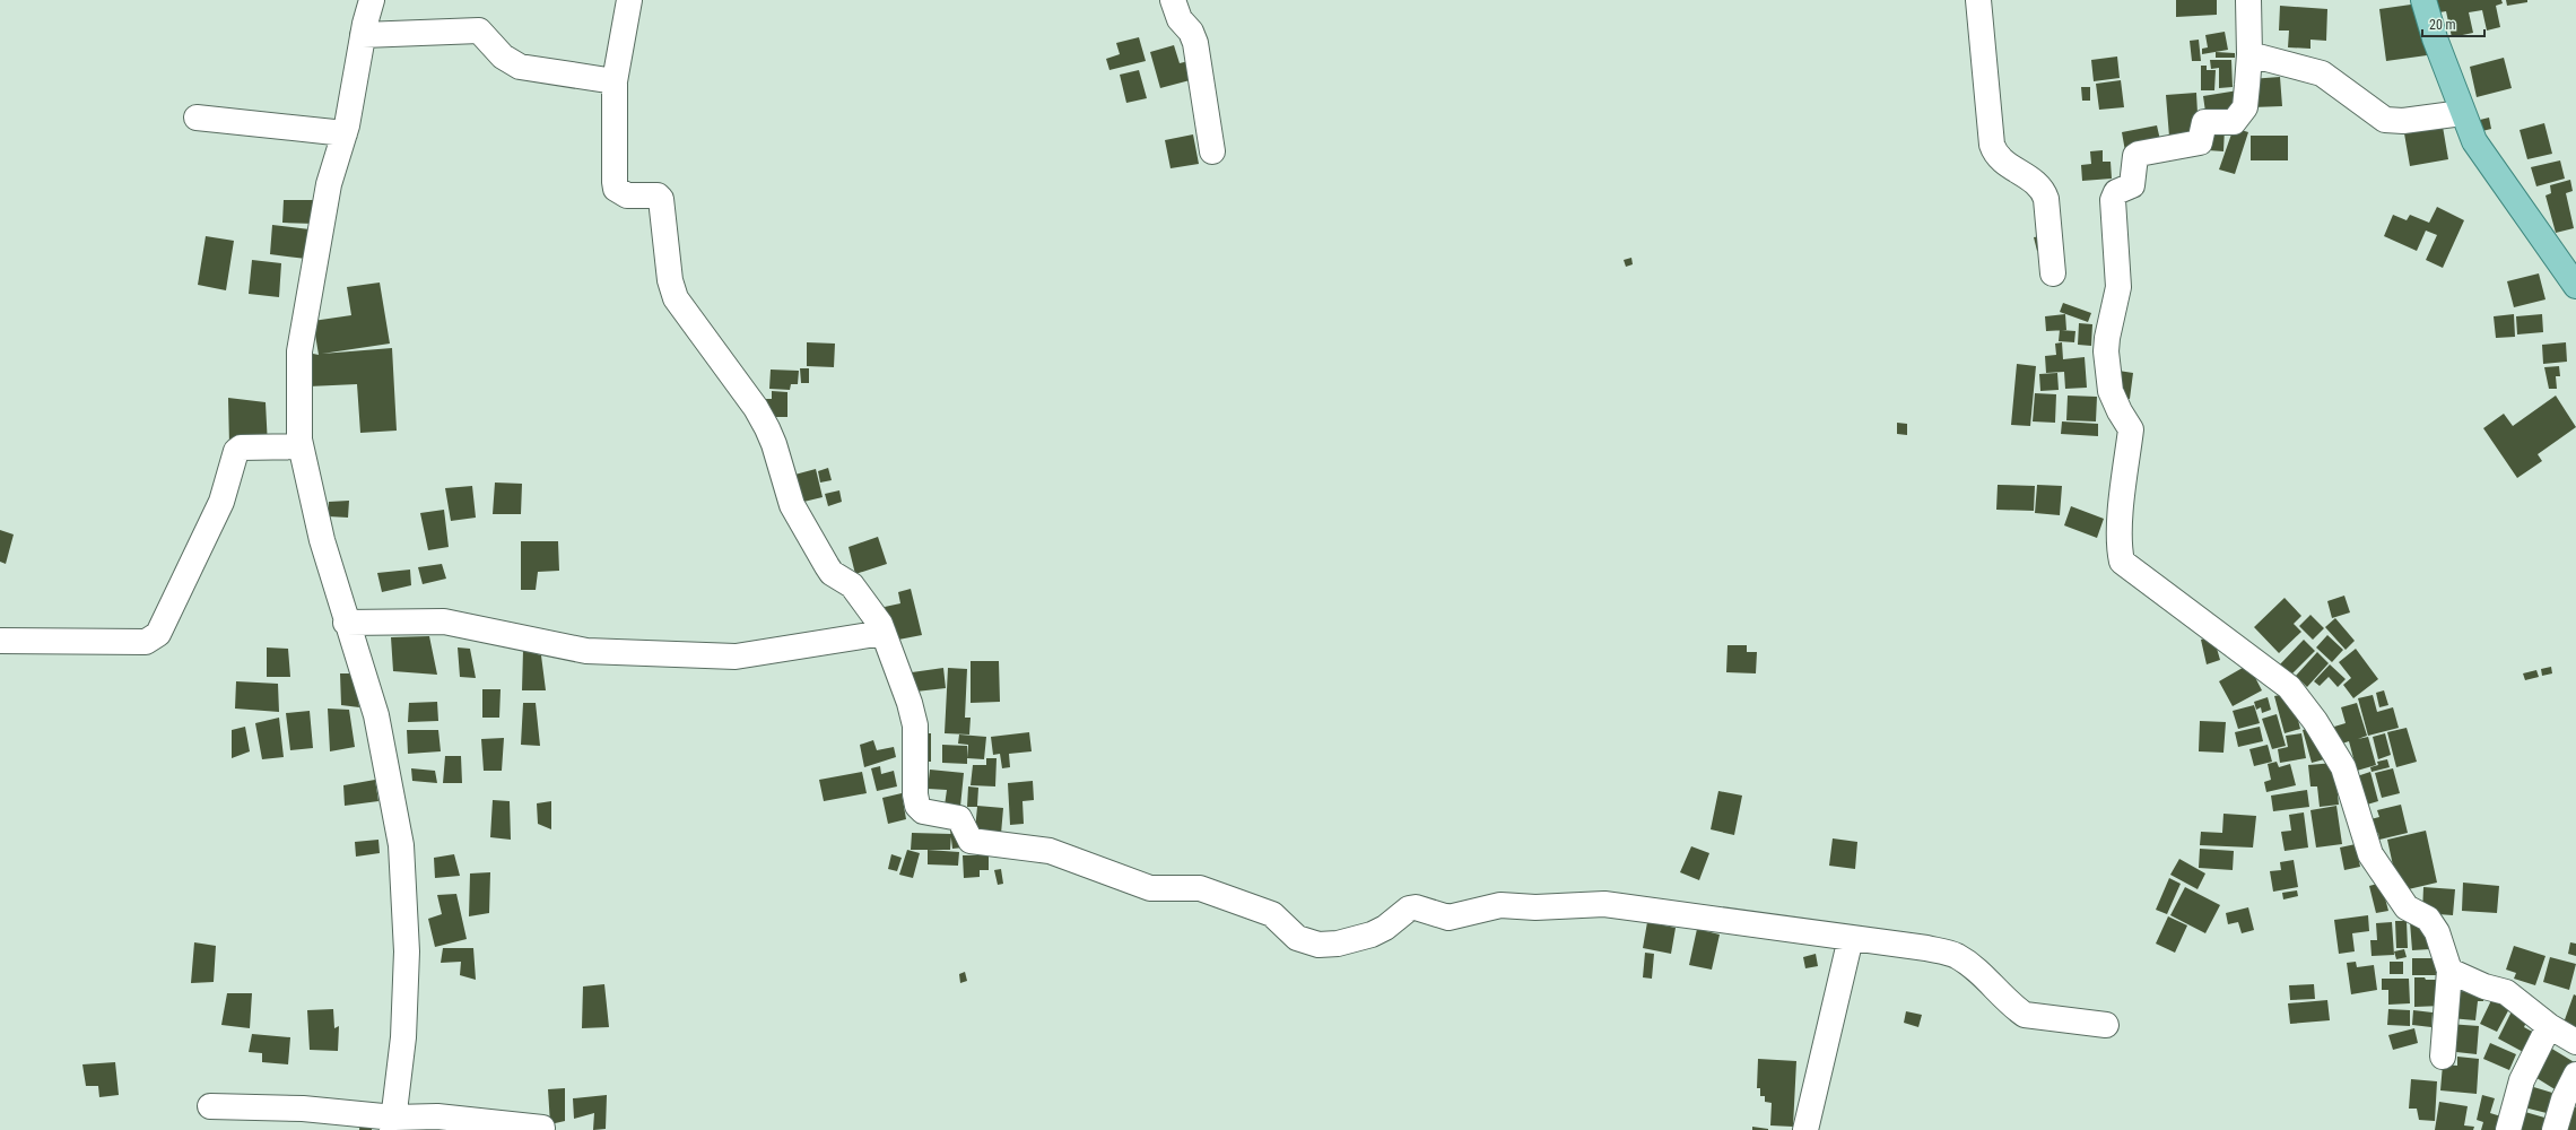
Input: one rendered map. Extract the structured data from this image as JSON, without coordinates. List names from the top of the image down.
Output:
{
  "scale_bar": "20 m"
}
